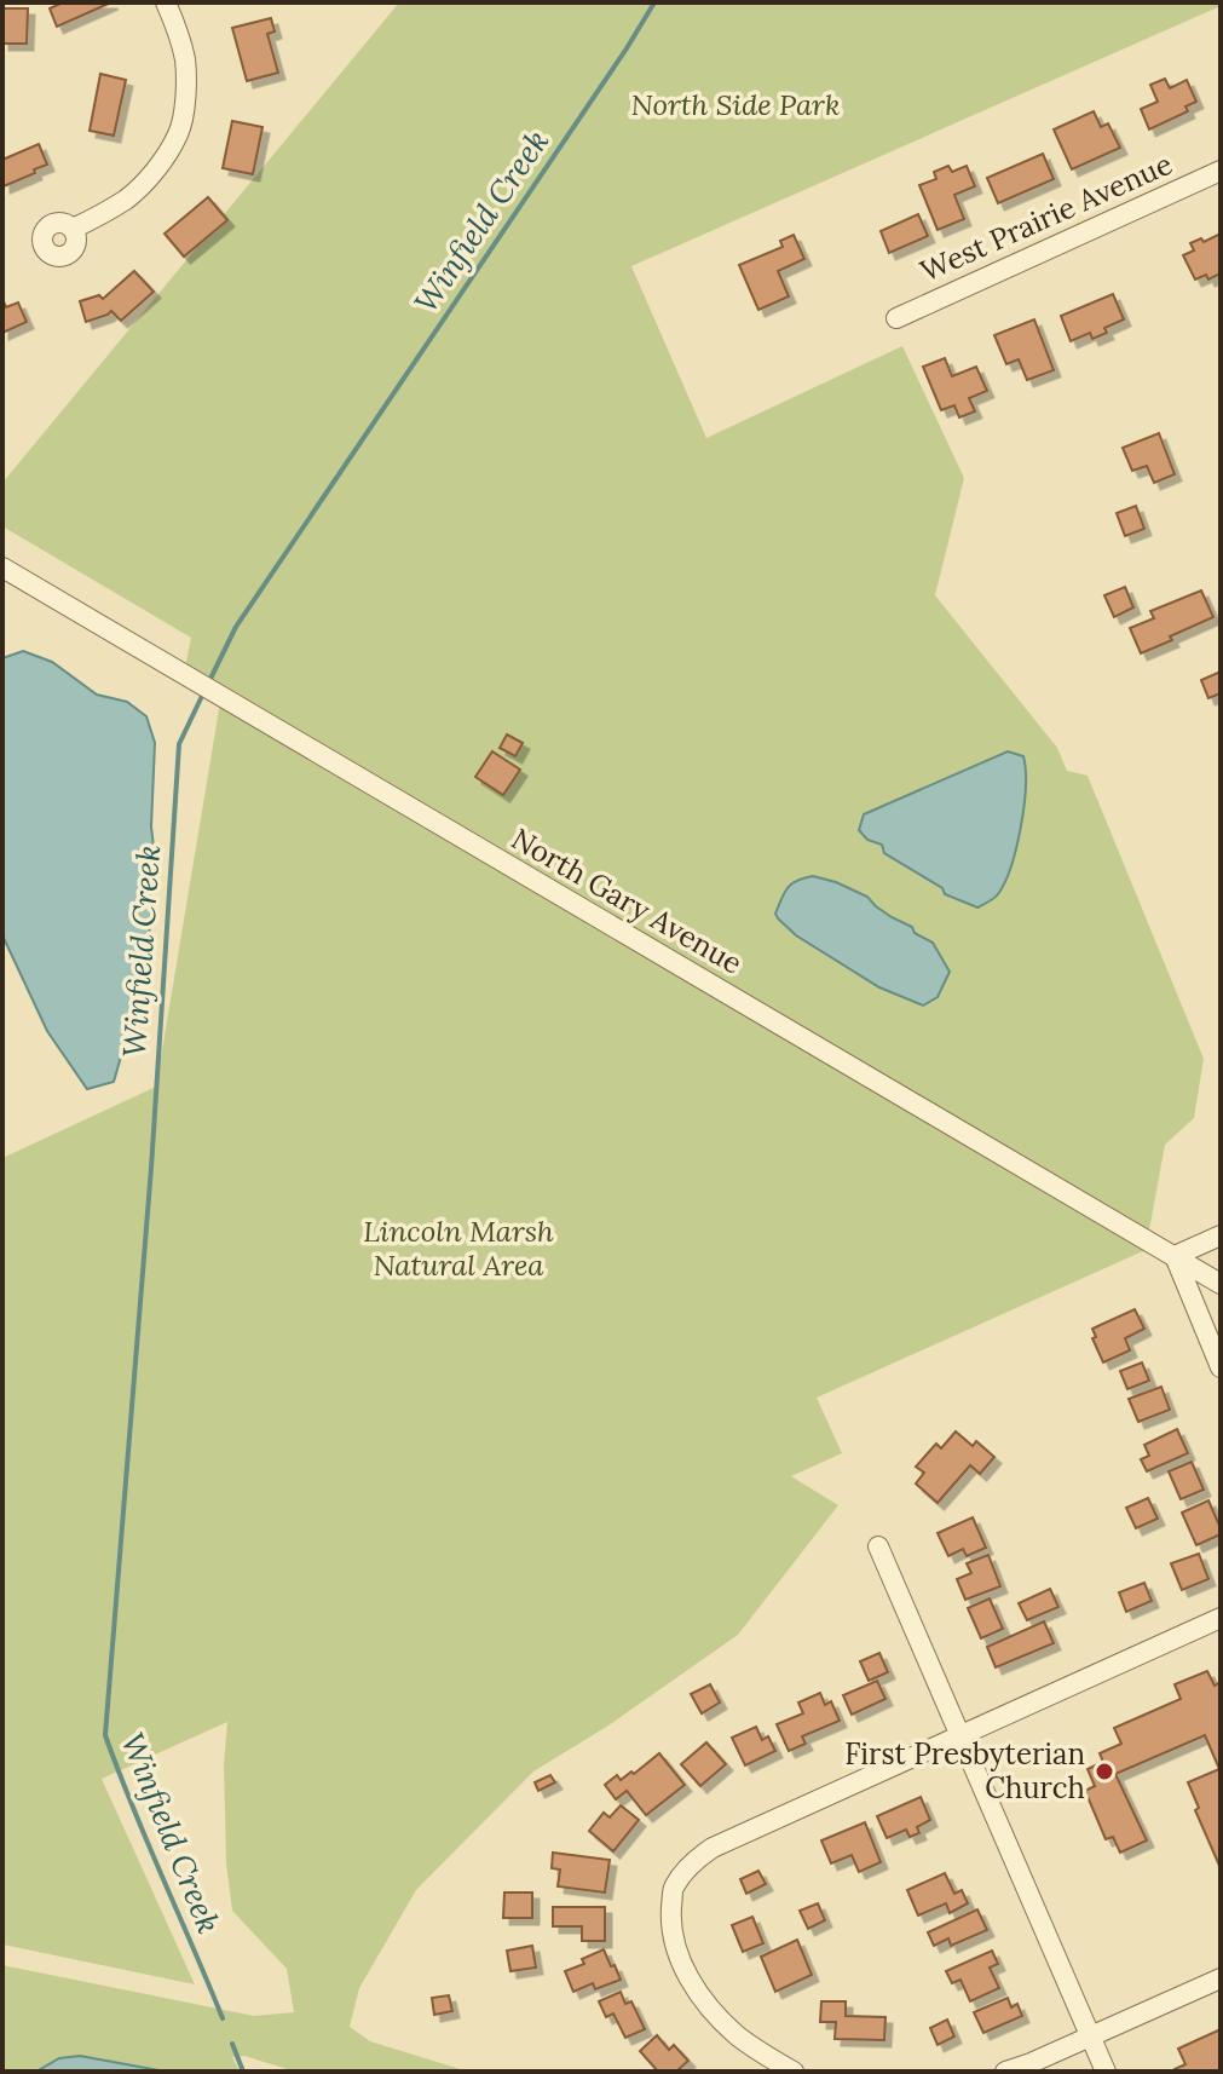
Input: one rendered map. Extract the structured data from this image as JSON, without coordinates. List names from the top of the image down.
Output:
{
  "streets": {
    "street": ["West Prairie Avenue", "North Gary Avenue"]
  },
  "water": ["Winfield Creek"],
  "parks": ["North Side Park", "Lincoln Marsh Natural Area"],
  "places": ["First Presbyterian Church"]
}
